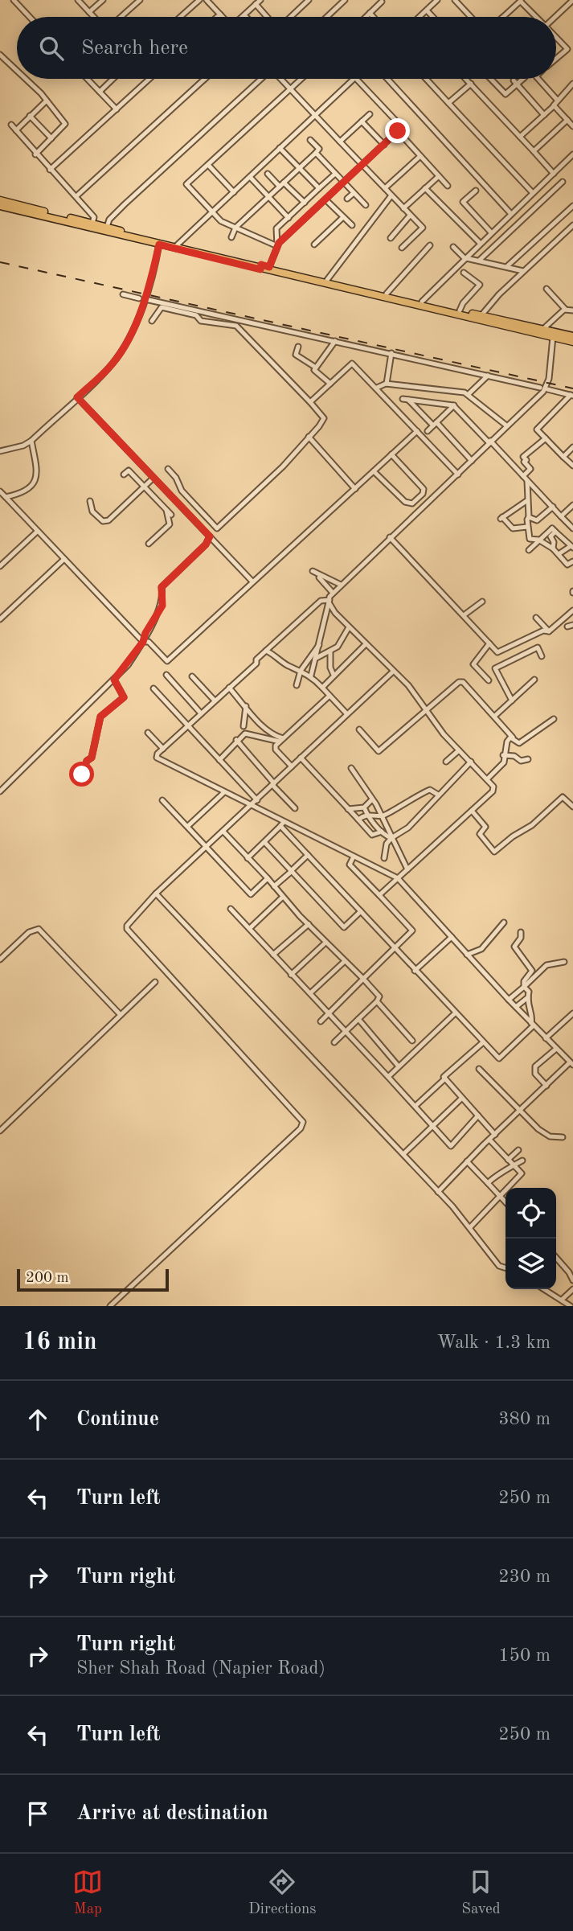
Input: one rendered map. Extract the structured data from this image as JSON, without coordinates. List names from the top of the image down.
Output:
{
  "scale_bar": "200 m",
  "page": {
    "search": "Search here",
    "scale": "200 m",
    "heading": ["16 min", "Walk · 1.3 km"],
    "list": [
      ["Continue", "380 m"],
      ["Turn left", "250 m"],
      ["Turn right", "230 m"],
      ["Turn right", "Sher Shah Road (Napier Road)", "150 m"],
      ["Turn left", "250 m"],
      "Arrive at destination"
    ],
    "nav": ["Map", "Directions", "Saved"]
  }
}
